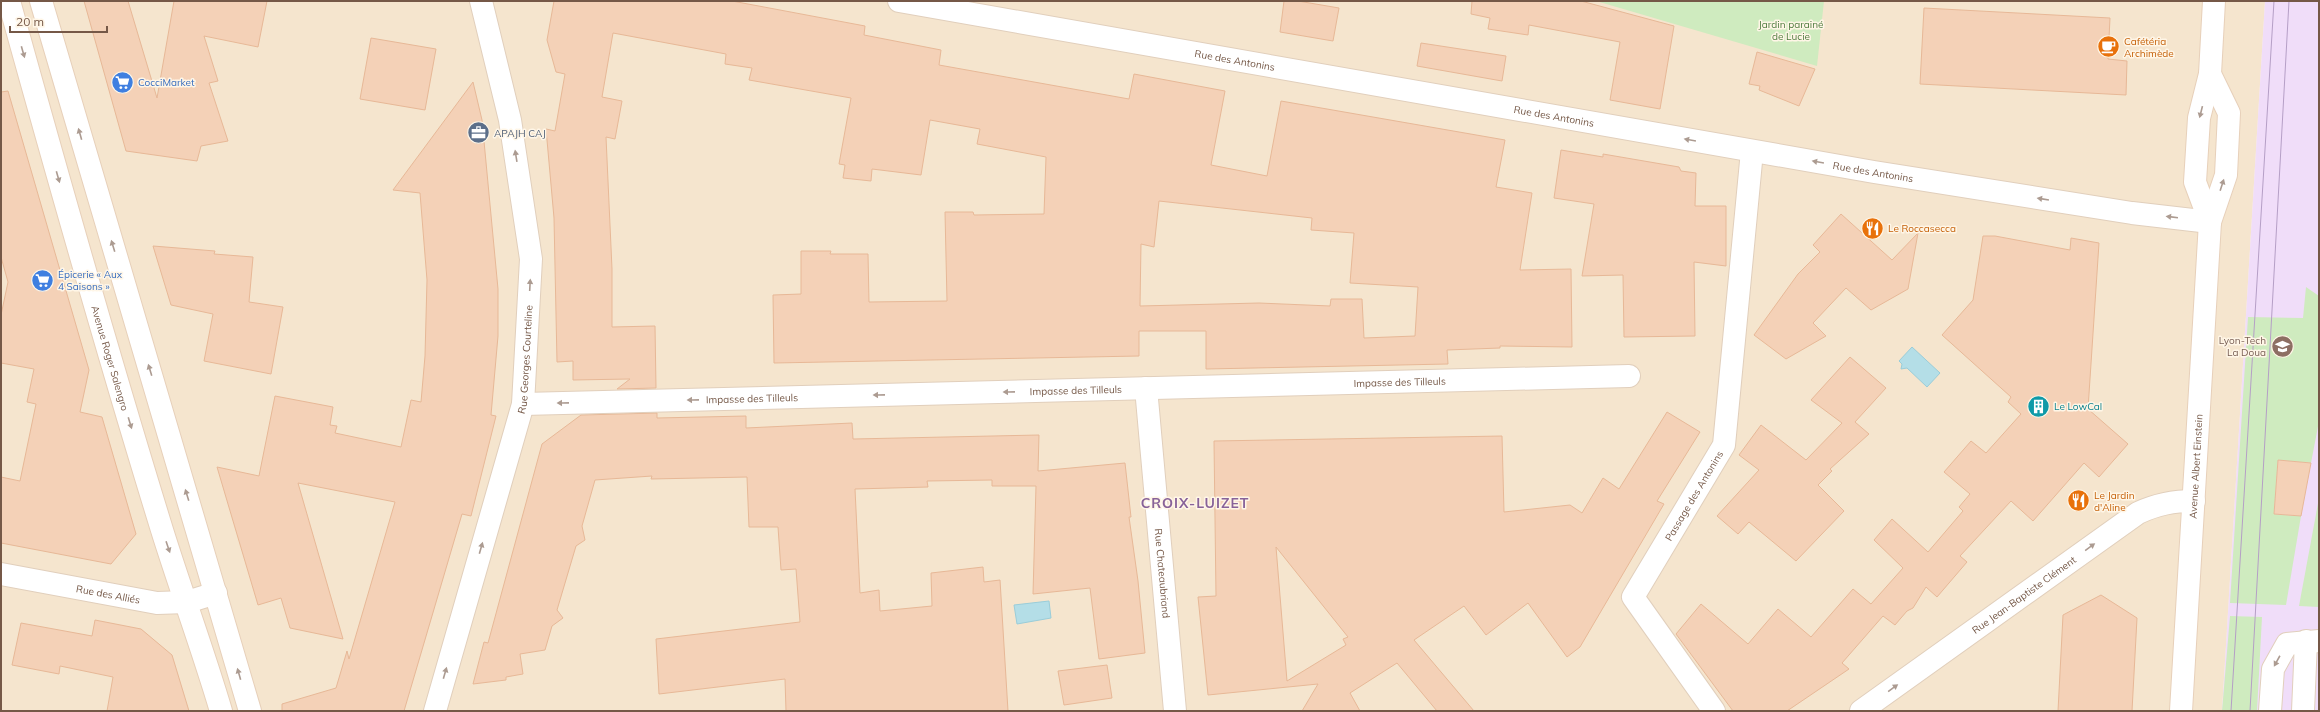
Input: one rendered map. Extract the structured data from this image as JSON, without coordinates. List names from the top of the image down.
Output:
{
  "streets": {
    "street": [
      "Rue des Antonins",
      "Avenue Roger Salengro",
      "Rue Georges Courteline",
      "Impasse des Tilleuls",
      "Avenue Albert Einstein",
      "Passage des Antonins",
      "Rue Chateaubriand",
      "Rue des Alliés",
      "Rue Jean-Baptiste Clément"
    ]
  },
  "crossings": [
    ["Rue des Antonins", "Avenue Albert Einstein"],
    ["Rue des Antonins", "Passage des Antonins"],
    ["Avenue Roger Salengro", "Rue des Alliés"],
    ["Rue Georges Courteline", "Impasse des Tilleuls"],
    ["Impasse des Tilleuls", "Rue Chateaubriand"],
    ["Avenue Albert Einstein", "Rue Jean-Baptiste Clément"]
  ],
  "one_way": [
    "Rue des Antonins",
    "Rue Georges Courteline",
    "Impasse des Tilleuls",
    "Rue Jean-Baptiste Clément"
  ],
  "districts": ["CROIX-LUIZET"],
  "parks": ["Jardin parainé de Lucie"],
  "places": {
    "cafe": ["Cafétéria Archimède"],
    "supermarket": ["CocciMarket", "Épicerie « Aux 4 Saisons »"],
    "office": ["APAJH CAJ"],
    "restaurant": ["Le Roccasecca", "Le Jardin d'Aline"],
    "school or university": ["Lyon-Tech La Doua"],
    "building": ["Le LowCal"]
  },
  "scale_bar": "20 m"
}
